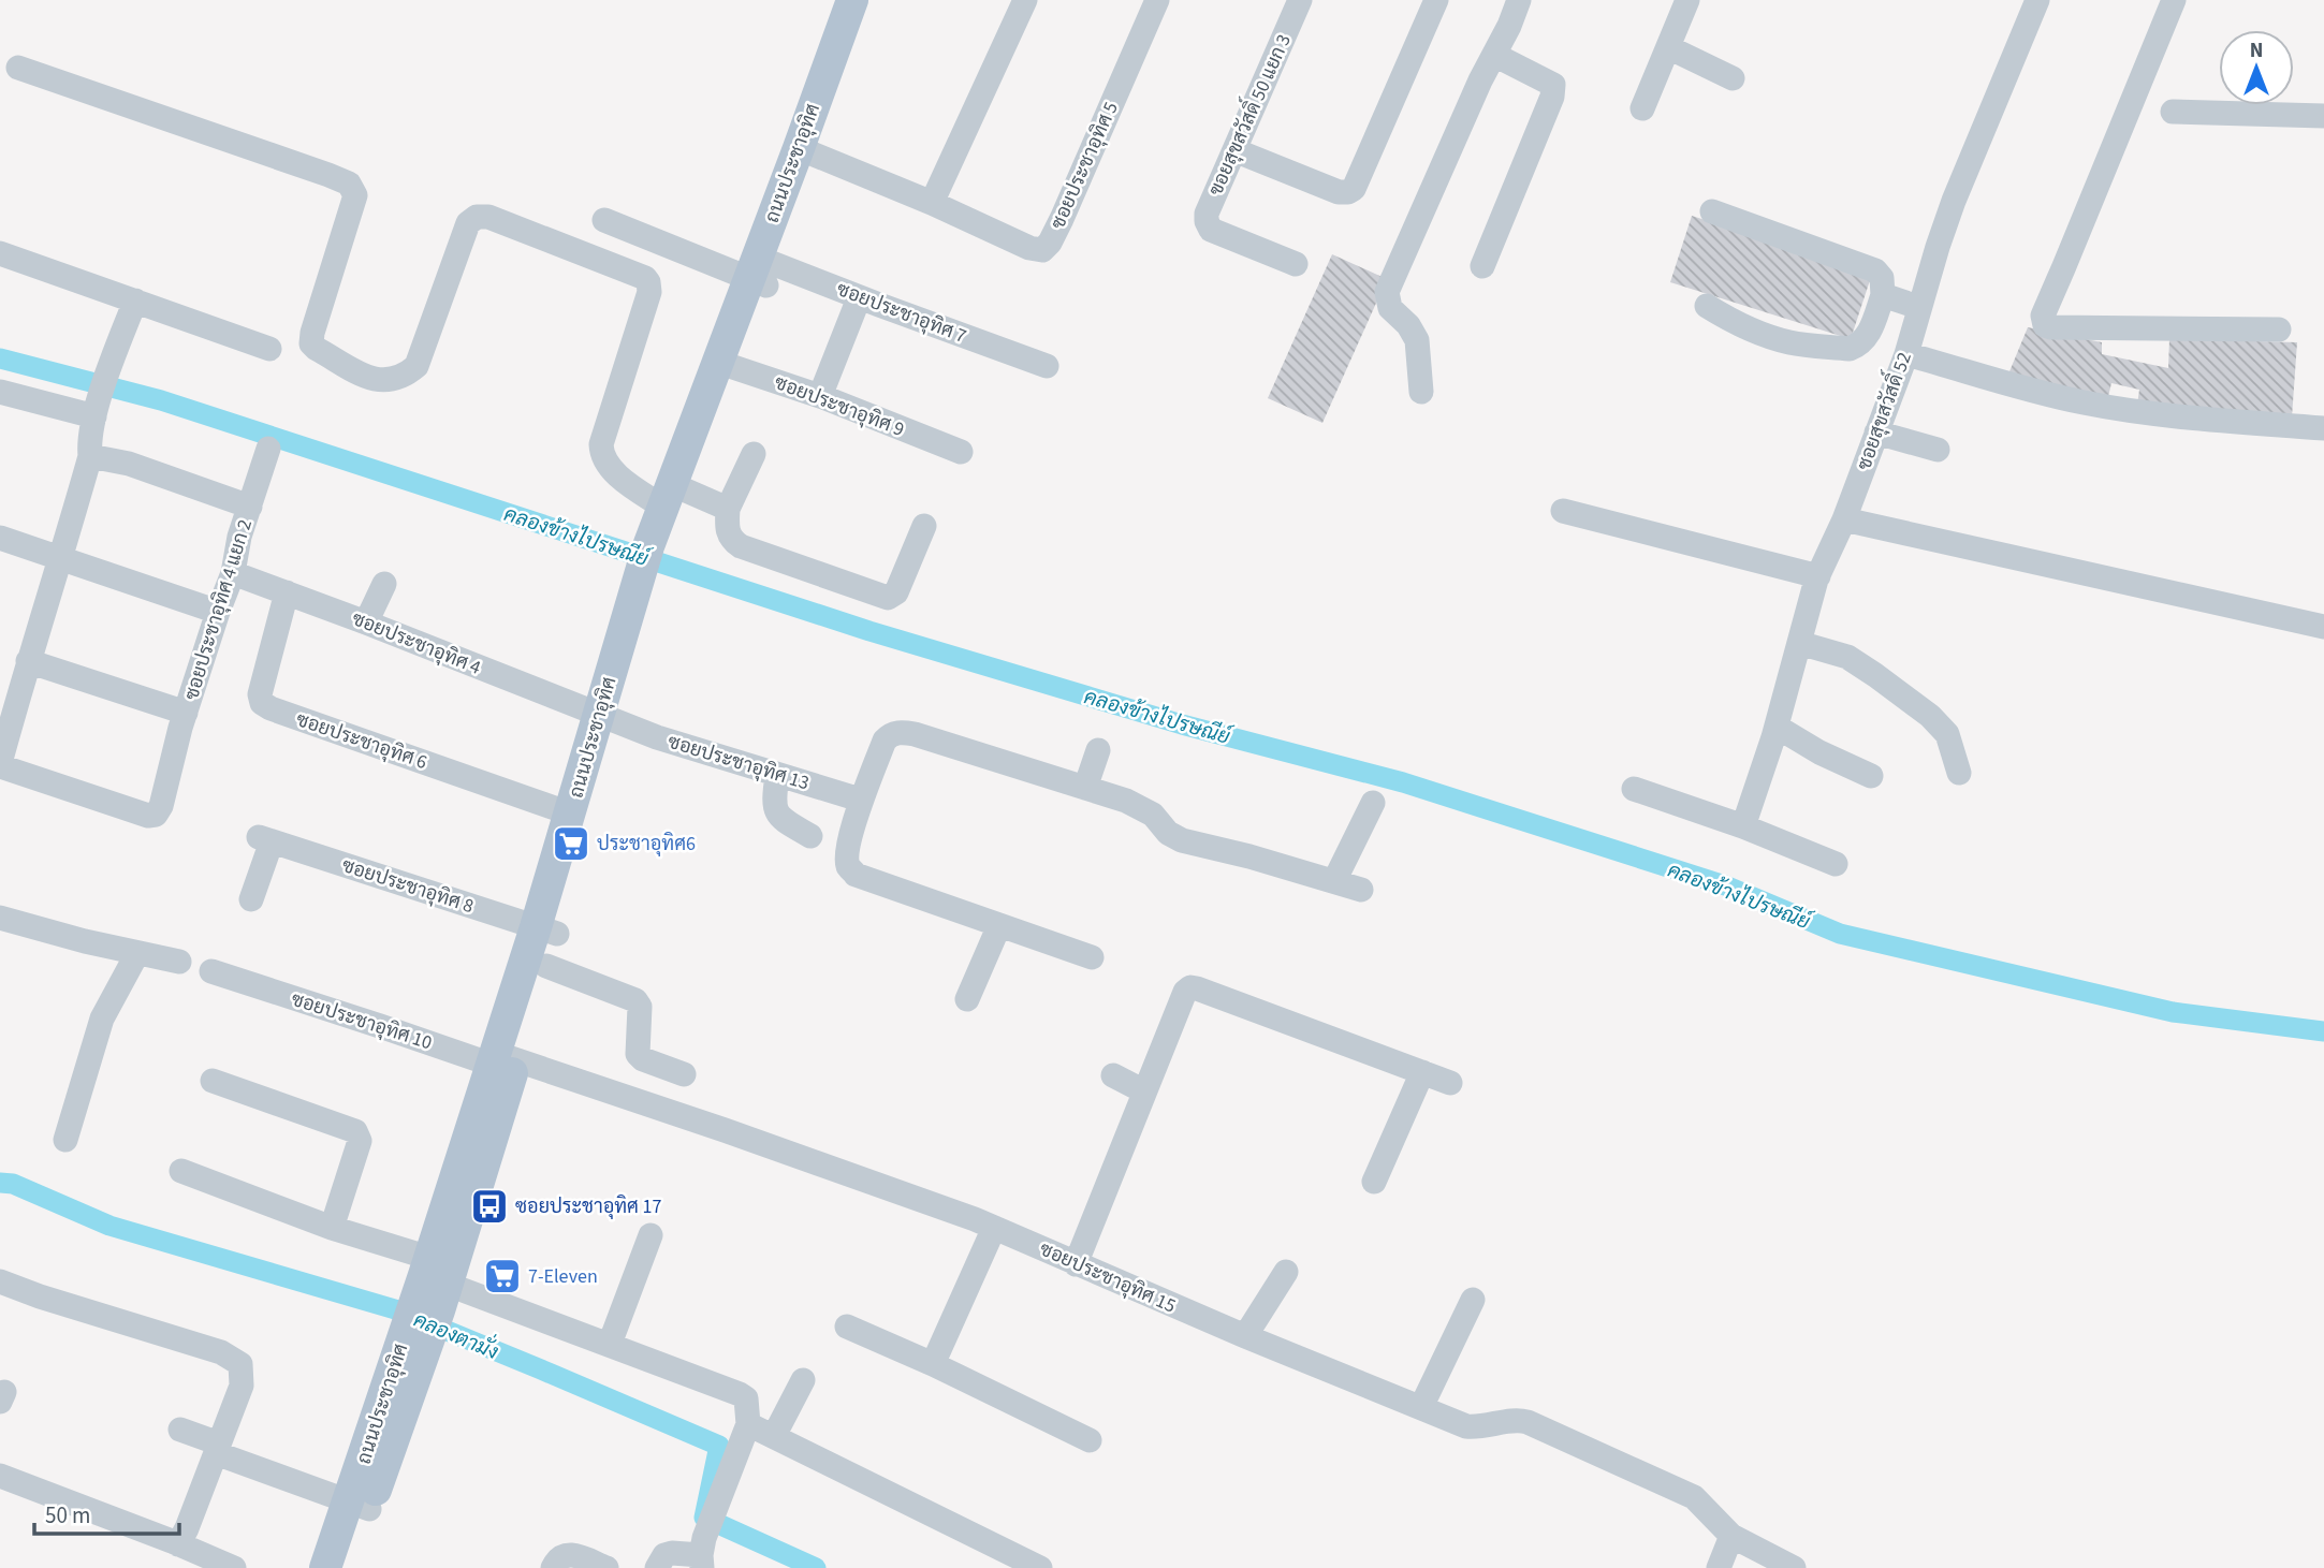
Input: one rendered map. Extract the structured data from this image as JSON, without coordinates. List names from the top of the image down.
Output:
{
  "streets": {
    "main road": ["ถนนประชาอุทิศ"],
    "street": [
      "ฃอยสุขสวัสดิ์ 50 แยก 3",
      "ซอยประชาอุทิศ 5",
      "ซอยประชาอุทิศ 7",
      "ซอยประชาอุทิศ 9",
      "ซอยสุขสวัสดิ์ 52",
      "ซอยประชาอุทิศ 4 แยก 2",
      "ซอยประชาอุทิศ 4",
      "ซอยประชาอุทิศ 6",
      "ซอยประชาอุทิศ 13",
      "ซอยประชาอุทิศ 8",
      "ซอยประชาอุทิศ 10",
      "ซอยประชาอุทิศ 15"
    ]
  },
  "crossings": [
    ["ถนนประชาอุทิศ", "ซอยประชาอุทิศ 5"],
    ["ถนนประชาอุทิศ", "ซอยประชาอุทิศ 7"],
    ["ถนนประชาอุทิศ", "ซอยประชาอุทิศ 9"],
    ["ถนนประชาอุทิศ", "ซอยประชาอุทิศ 4"],
    ["ถนนประชาอุทิศ", "ซอยประชาอุทิศ 6"],
    ["ถนนประชาอุทิศ", "ซอยประชาอุทิศ 13"],
    ["ถนนประชาอุทิศ", "ซอยประชาอุทิศ 8"],
    ["ถนนประชาอุทิศ", "ซอยประชาอุทิศ 10"],
    ["ถนนประชาอุทิศ", "ซอยประชาอุทิศ 15"],
    ["ซอยประชาอุทิศ 4 แยก 2", "ซอยประชาอุทิศ 4"],
    ["ซอยประชาอุทิศ 4", "ซอยประชาอุทิศ 6"],
    ["ซอยประชาอุทิศ 4", "ซอยประชาอุทิศ 13"],
    ["ซอยประชาอุทิศ 10", "ซอยประชาอุทิศ 15"]
  ],
  "water": ["คลองข้างไปรษณีย์", "คลองตามั่ง"],
  "places": {
    "supermarket": ["ประชาอุทิศ6", "7-Eleven"],
    "bus stop": ["ซอยประชาอุทิศ 17"]
  },
  "scale_bar": "50 m",
  "north": "top"
}
